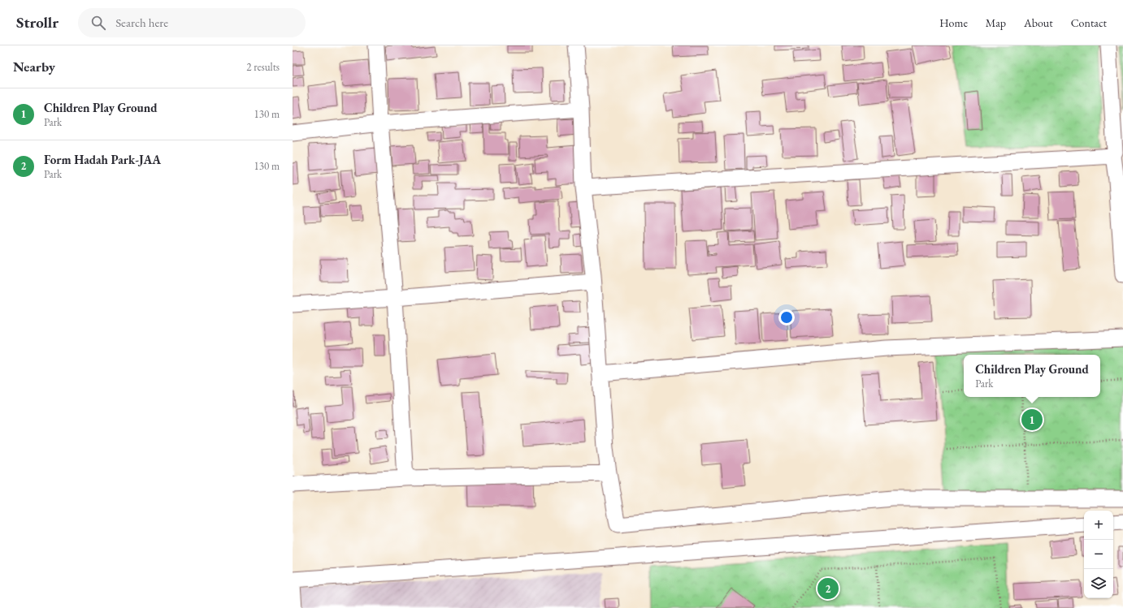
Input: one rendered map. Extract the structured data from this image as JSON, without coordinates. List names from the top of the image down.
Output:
{
  "page": {
    "header": "Strollr",
    "search": "Search here",
    "nav": [
      "Home",
      "Map",
      "About",
      "Contact"
    ],
    "heading": ["Nearby", "2 results"],
    "list": [
      {
        "mark": "1",
        "name": "Children Play Ground",
        "note": "Park",
        "value": "130 m"
      },
      {
        "mark": "2",
        "name": "Form Hadah Park-JAA",
        "note": "Park",
        "value": "130 m"
      }
    ],
    "popup": ["Children Play Ground", "Park"],
    "pins": ["1", "2"],
    "map_buttons": ["+", "−"]
  }
}
